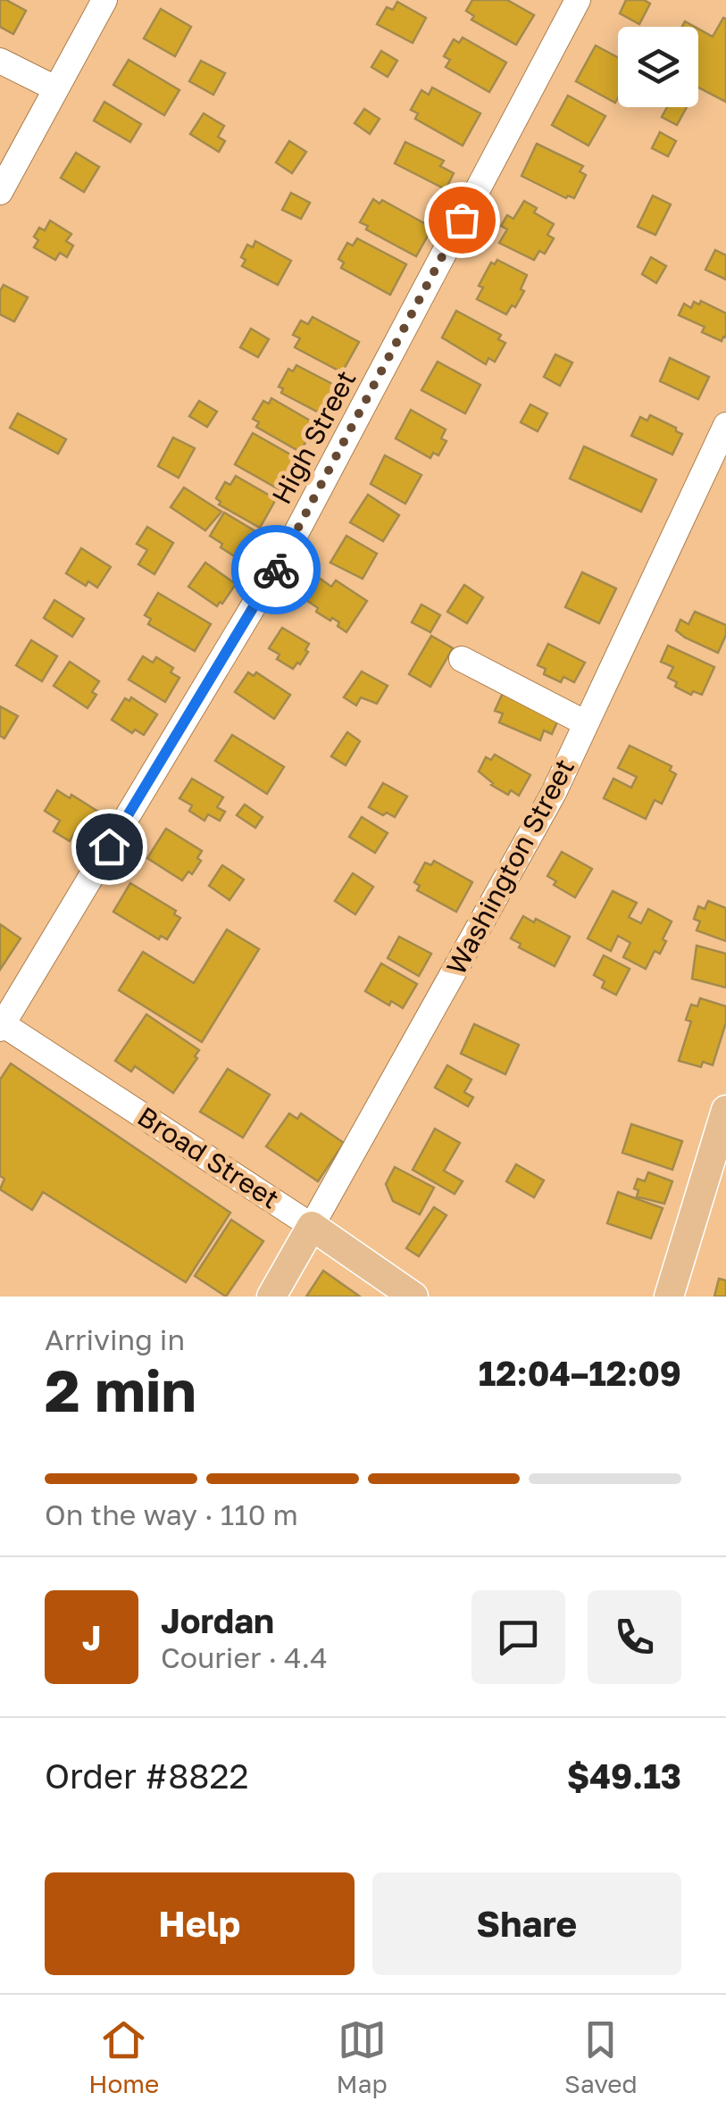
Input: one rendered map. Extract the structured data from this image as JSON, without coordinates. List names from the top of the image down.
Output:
{
  "streets": {
    "main road": ["Washington Street", "Broad Street"],
    "street": ["High Street"]
  },
  "crossings": [
    ["High Street", "Broad Street"],
    ["Washington Street", "Broad Street"]
  ],
  "page": {
    "heading": ["2 min", "Arriving in", "12:04–12:09"],
    "panel": [
      "Jordan",
      "Courier · 4.4",
      "Order #8822",
      "$49.13"
    ],
    "bar": "On the way · 110 m",
    "round": "J",
    "buttons": ["Help", "Share"],
    "tabs": ["Home", "Map", "Saved"]
  }
}
